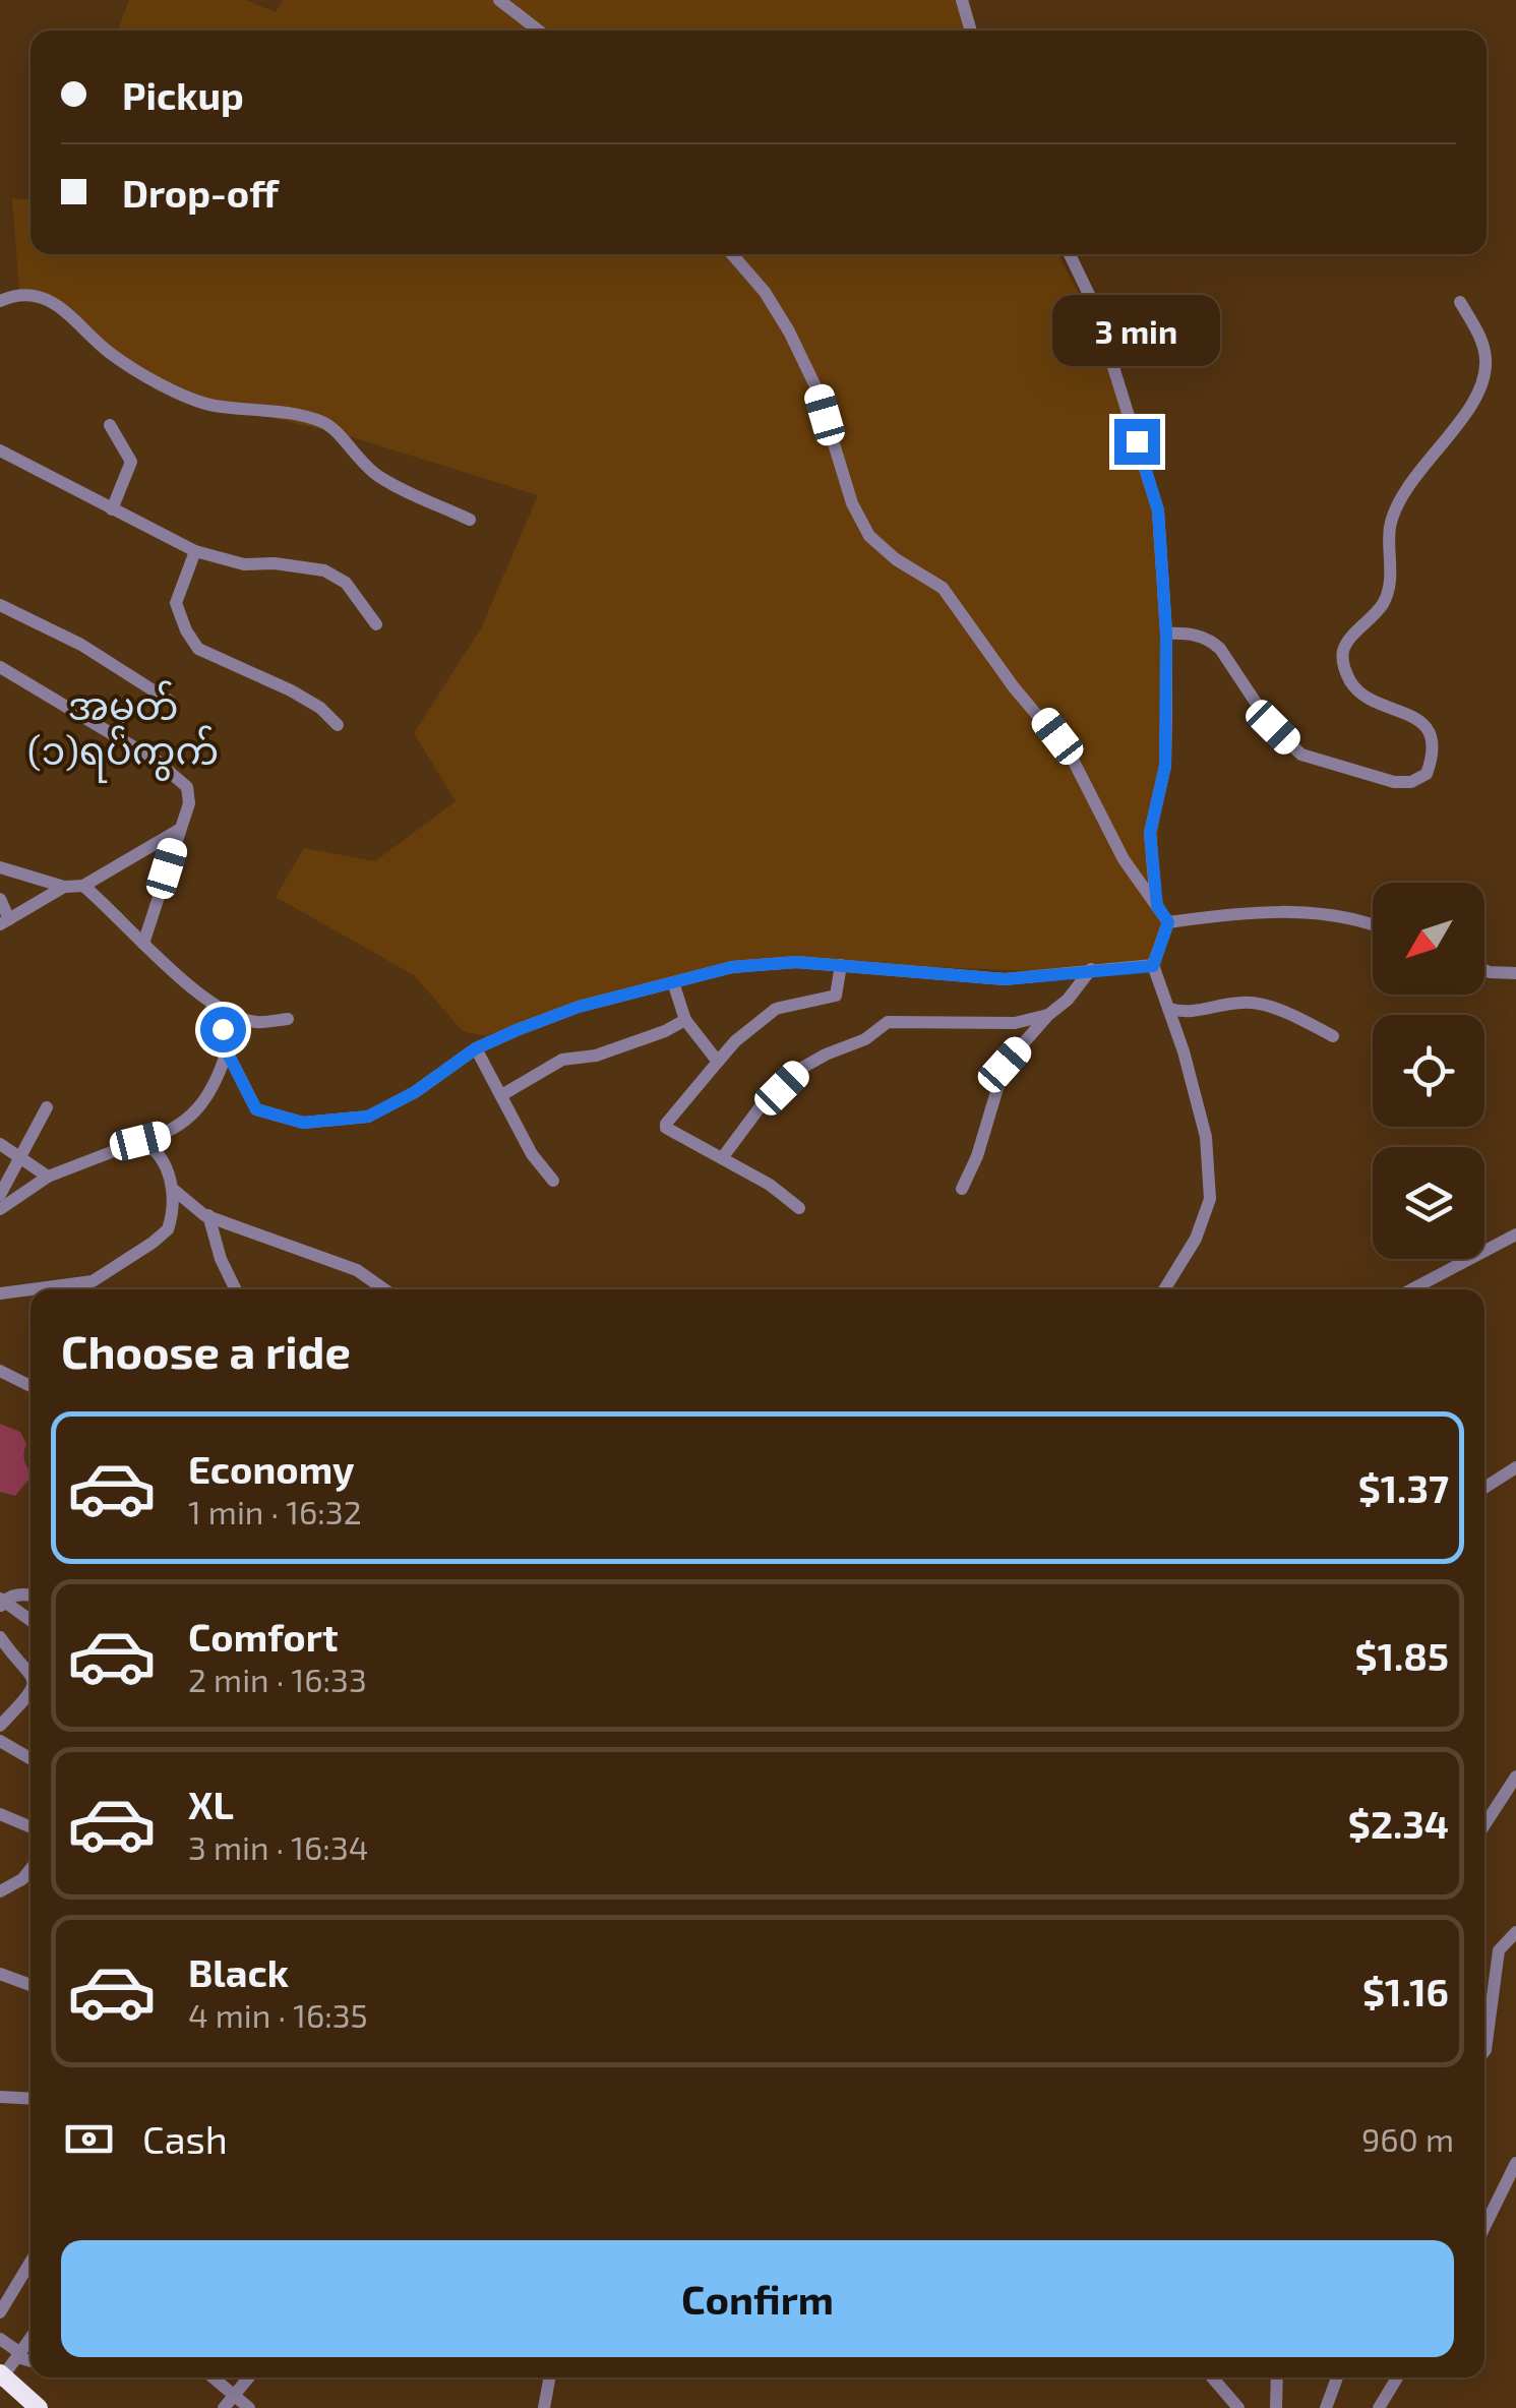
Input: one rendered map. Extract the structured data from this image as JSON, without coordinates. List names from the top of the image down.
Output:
{
  "districts": ["အမှတ် (၁)ရပ်ကွက်"],
  "north": "bottom left",
  "page": {
    "banner": ["Pickup", "Drop-off"],
    "bubble": "3 min",
    "heading": "Choose a ride",
    "list": [
      {
        "name": "Economy",
        "note": "1 min · 16:32",
        "value": "$1.37"
      },
      {
        "name": "Comfort",
        "note": "2 min · 16:33",
        "value": "$1.85"
      },
      {
        "name": "XL",
        "note": "3 min · 16:34",
        "value": "$2.34"
      },
      {
        "name": "Black",
        "note": "4 min · 16:35",
        "value": "$1.16"
      }
    ],
    "pay": ["Cash", "960 m"],
    "buttons": "Confirm"
  }
}
